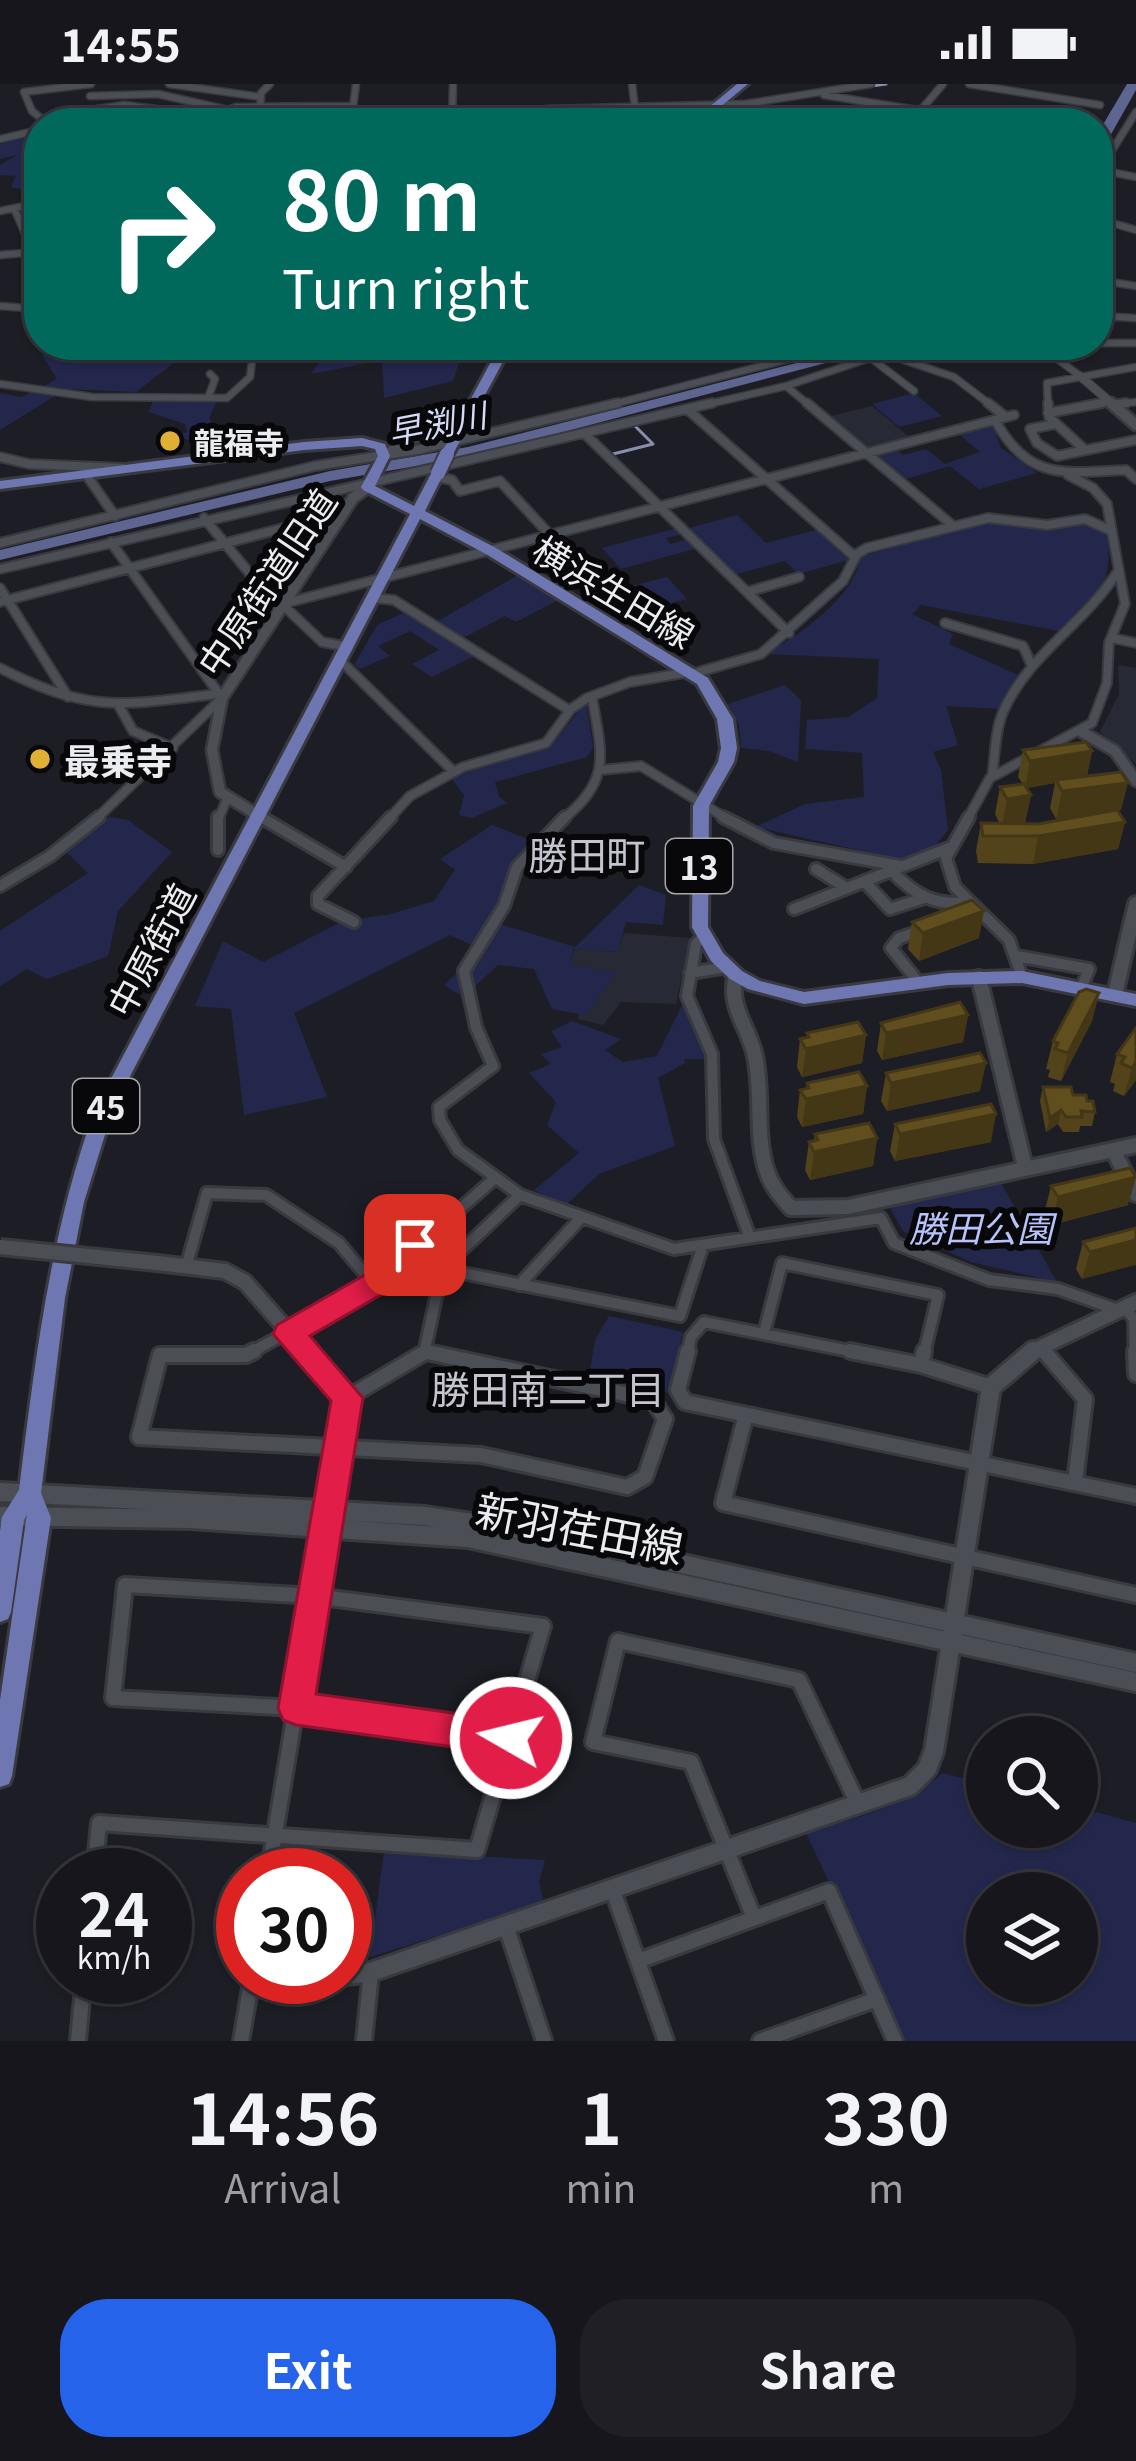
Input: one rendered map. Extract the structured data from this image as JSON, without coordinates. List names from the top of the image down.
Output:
{
  "streets": {
    "main road": [
      "横浜生田線",
      "13",
      "中原街道",
      "45"
    ],
    "street": ["中原街道旧道", "新羽荏田線"]
  },
  "crossings": [
    ["中原街道旧道", "横浜生田線"],
    ["横浜生田線", "13"],
    ["横浜生田線", "中原街道"],
    ["中原街道", "45"],
    ["中原街道", "新羽荏田線"]
  ],
  "districts": ["勝田町", "勝田南二丁目"],
  "water": ["早渕川"],
  "parks": ["勝田公園"],
  "places": ["龍福寺", "最乗寺"],
  "page": {
    "status": "14:55",
    "turn": ["80 m", "Turn right"],
    "speed": "24 km/h",
    "limit": "30",
    "eta": [
      "14:56",
      "Arrival",
      "1",
      "min",
      "330",
      "m"
    ],
    "buttons": ["Exit", "Share"]
  }
}
